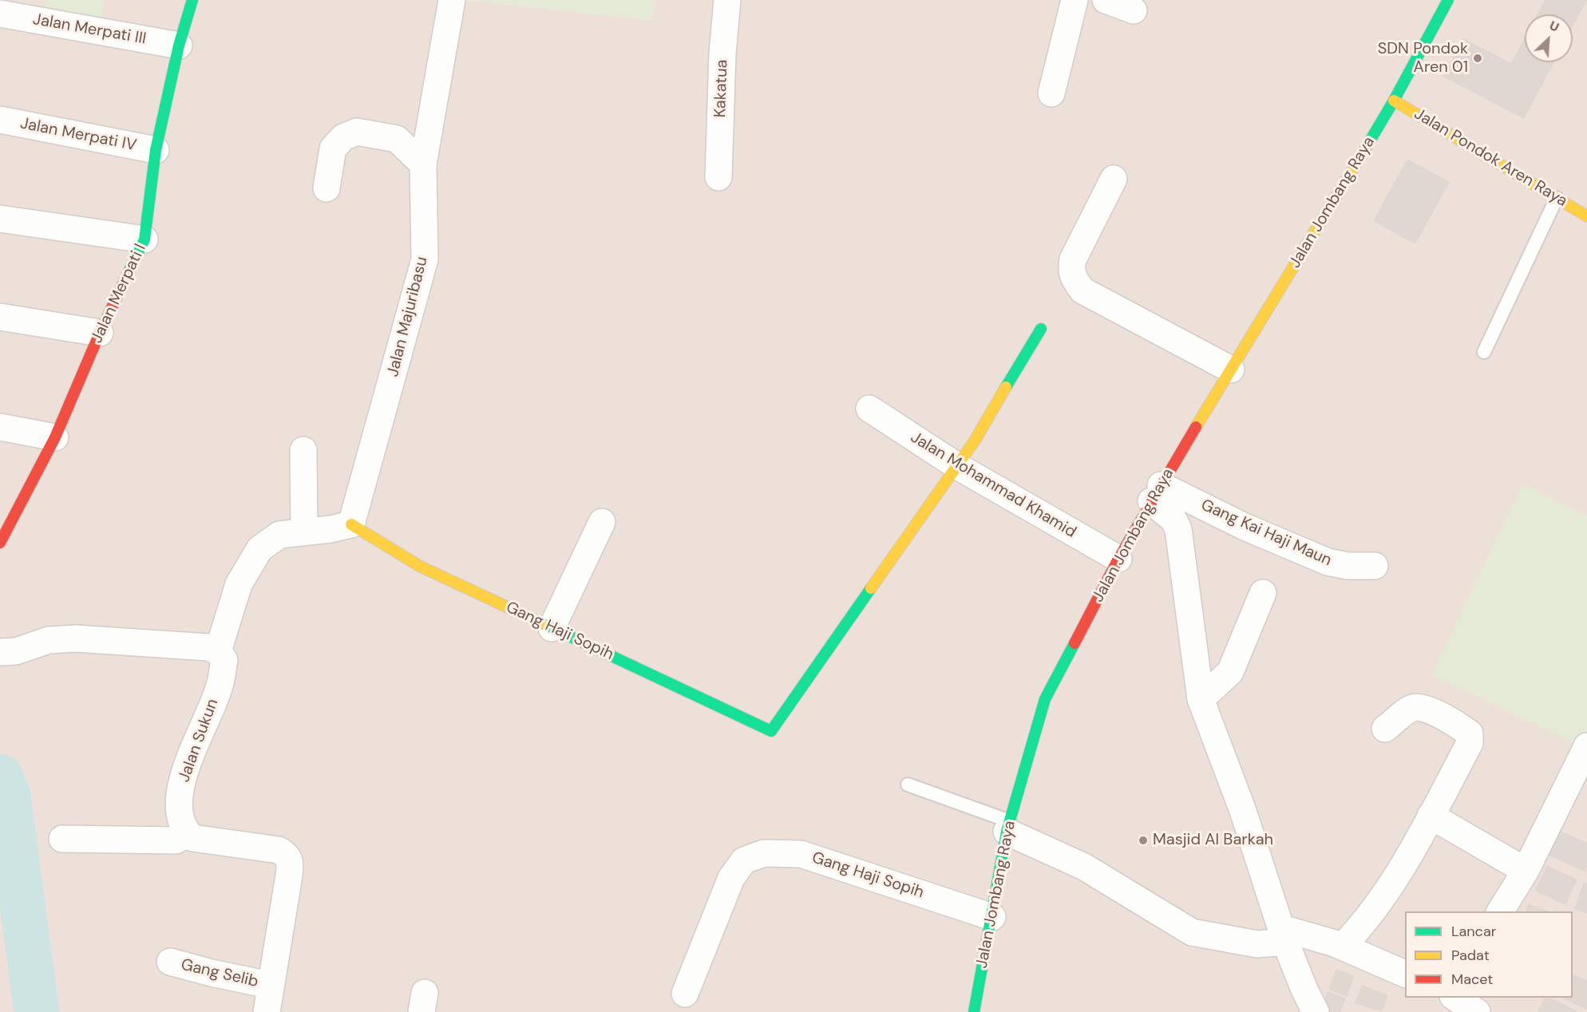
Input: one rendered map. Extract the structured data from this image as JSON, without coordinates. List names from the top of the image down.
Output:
{
  "streets": {
    "street": [
      "Jalan Merpati III",
      "Kakatua",
      "Jalan Merpati IV",
      "Jalan Pondok Aren Raya",
      "Jalan Jombang Raya",
      "Jalan Merpati I",
      "Jalan Majuribasu",
      "Jalan Mohammad Khamid",
      "Gang Kai Haji Maun",
      "Gang Haji Sopih",
      "Jalan Sukun",
      "Gang Selib"
    ]
  },
  "crossings": [
    ["Jalan Merpati III", "Jalan Merpati I"],
    ["Jalan Merpati IV", "Jalan Merpati I"],
    ["Jalan Pondok Aren Raya", "Jalan Jombang Raya"],
    ["Jalan Jombang Raya", "Jalan Mohammad Khamid"],
    ["Jalan Jombang Raya", "Gang Kai Haji Maun"],
    ["Jalan Jombang Raya", "Gang Haji Sopih"],
    ["Jalan Majuribasu", "Gang Haji Sopih"],
    ["Jalan Majuribasu", "Jalan Sukun"],
    ["Jalan Mohammad Khamid", "Gang Haji Sopih"],
    ["Gang Haji Sopih", "Jalan Sukun"]
  ],
  "places": ["SDN Pondok Aren 01", "Masjid Al Barkah"],
  "legend": ["Lancar", "Padat", "Macet"],
  "north": "top right"
}
